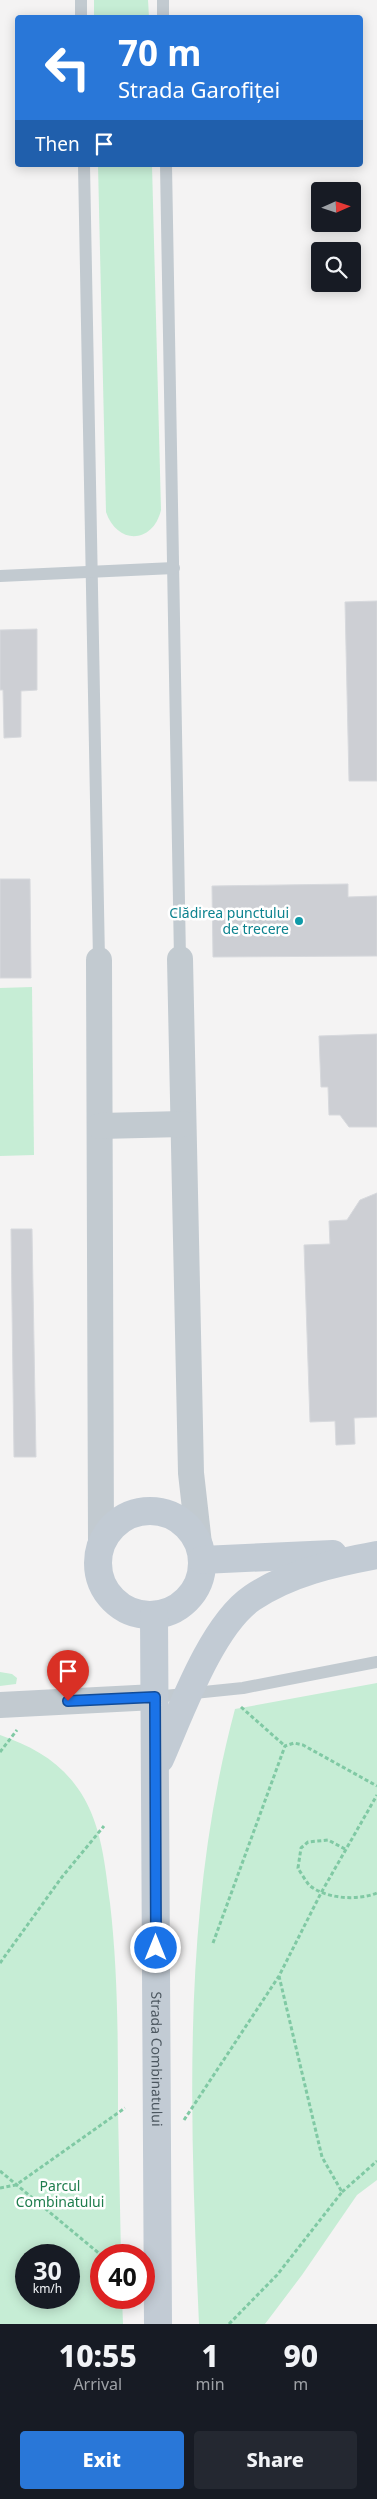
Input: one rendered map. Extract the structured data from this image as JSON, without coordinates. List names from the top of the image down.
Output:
{
  "streets": {
    "street": ["Strada Combinatului"]
  },
  "parks": ["Parcul Combinatului"],
  "places": ["Clădirea punctului de trecere"],
  "north": "right",
  "page": {
    "turn": ["70 m", "Strada Garofiței"],
    "then": "Then",
    "speed": "30 km/h",
    "limit": "40",
    "eta": [
      "10:55",
      "Arrival",
      "1",
      "min",
      "90",
      "m"
    ],
    "buttons": ["Exit", "Share"]
  }
}
